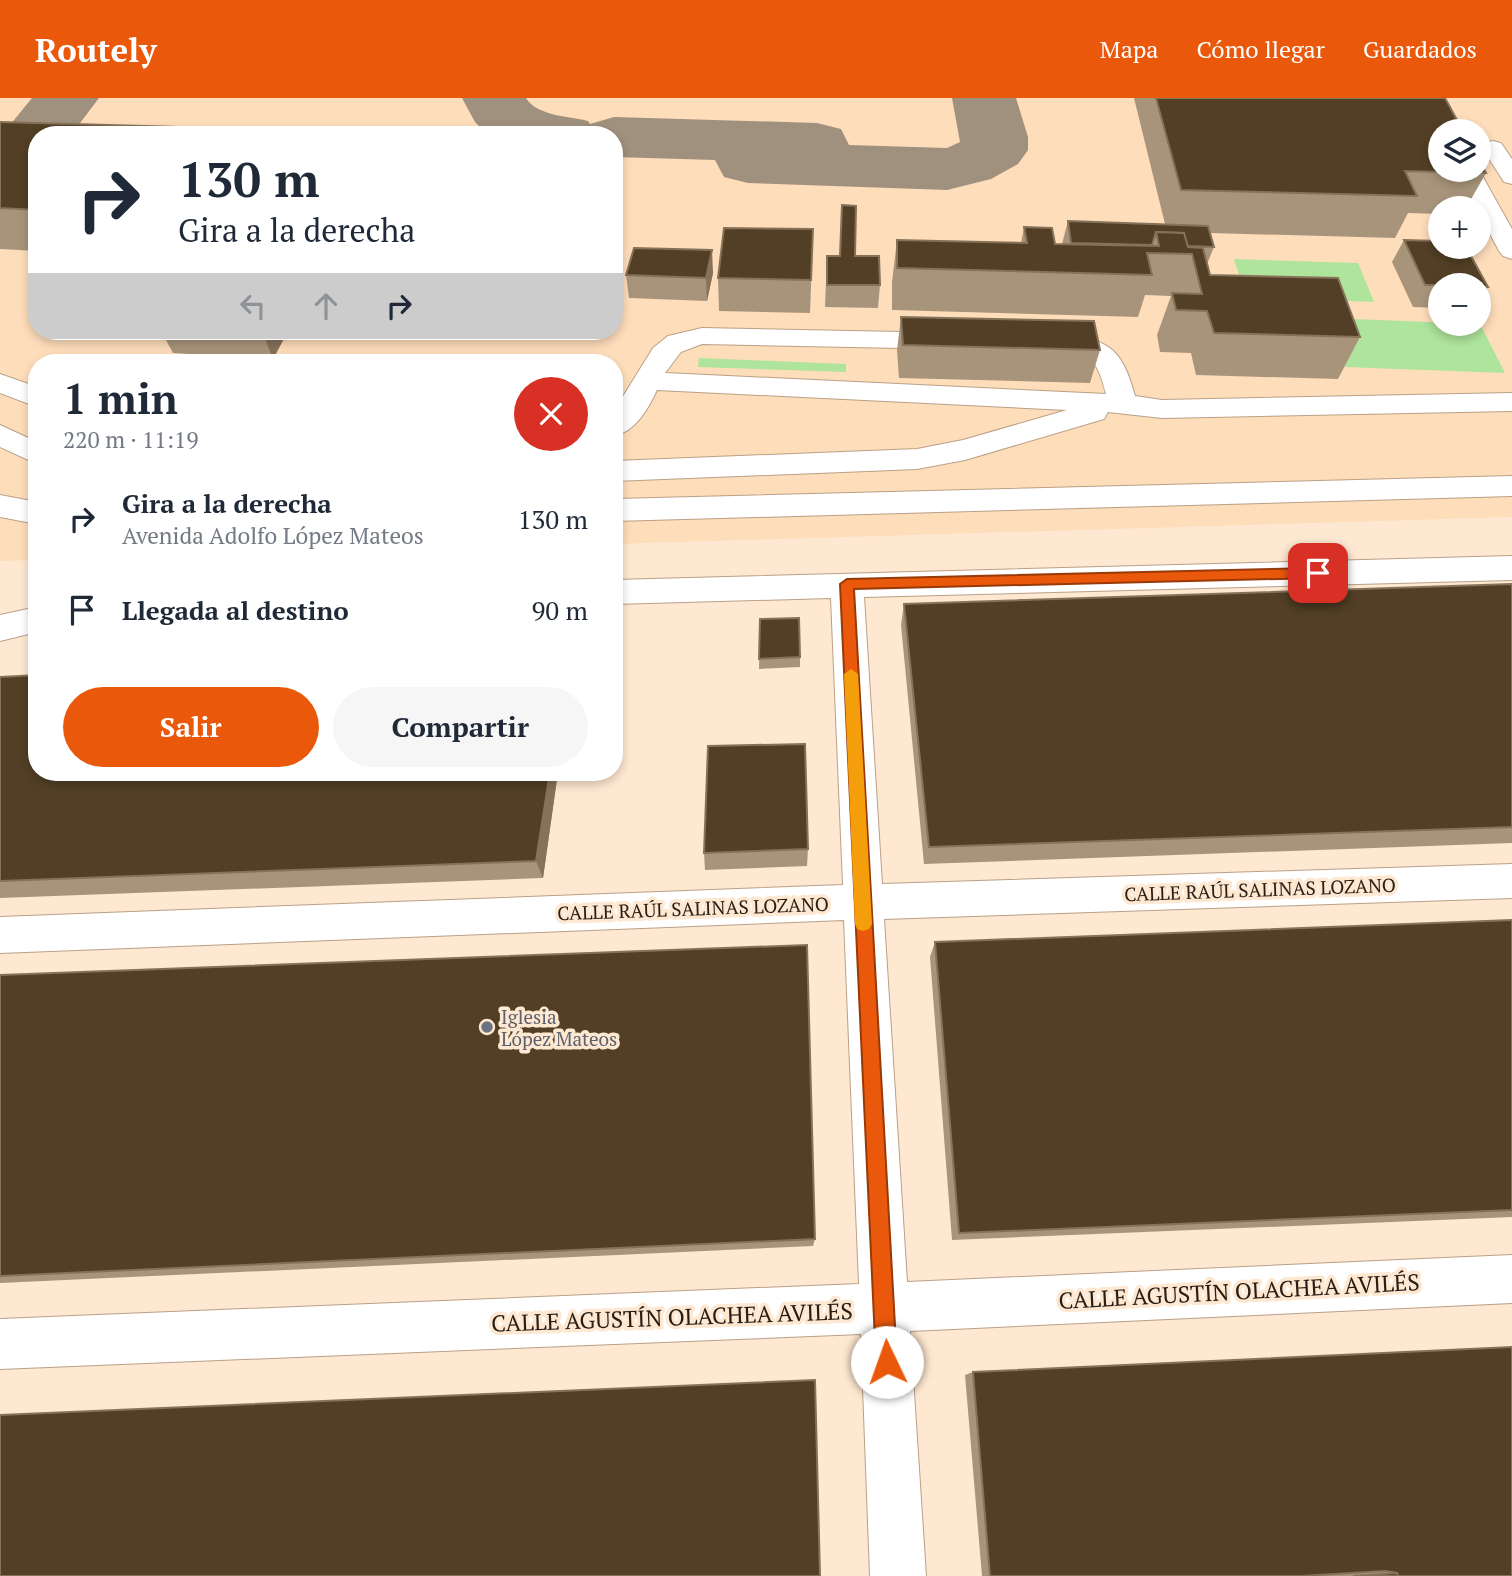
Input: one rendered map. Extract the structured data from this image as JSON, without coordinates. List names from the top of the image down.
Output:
{
  "streets": {
    "street": ["CALLE RAÚL SALINAS LOZANO", "CALLE AGUSTÍN OLACHEA AVILÉS"]
  },
  "places": ["Iglesia López Mateos"],
  "page": {
    "header": "Routely",
    "nav": ["Mapa", "Cómo llegar", "Guardados"],
    "map_buttons": ["+", "−"],
    "turn": ["130 m", "Gira a la derecha"],
    "heading": ["1 min", "220 m · 11:19"],
    "list": [
      {
        "name": "Gira a la derecha",
        "note": "Avenida Adolfo López Mateos",
        "value": "130 m"
      },
      {
        "name": "Llegada al destino",
        "value": "90 m"
      }
    ],
    "buttons": ["Salir", "Compartir"]
  }
}
